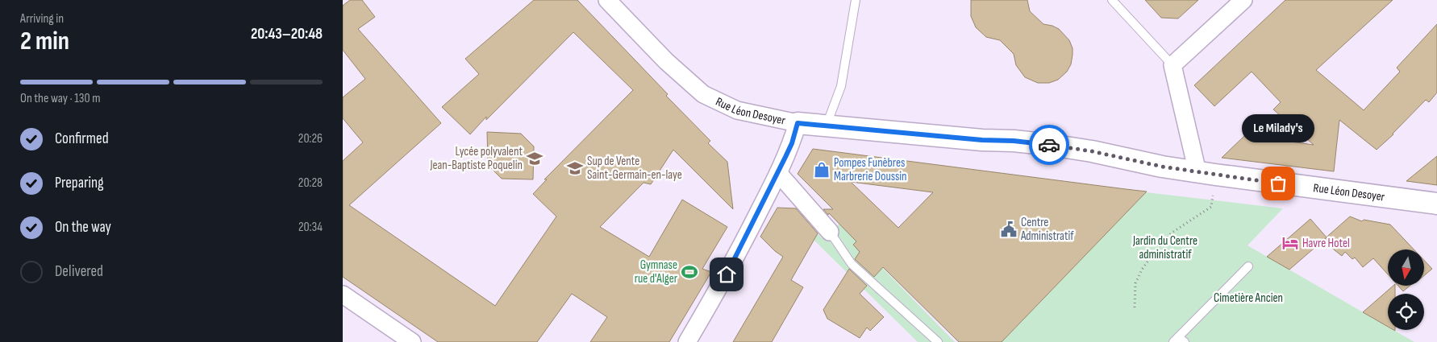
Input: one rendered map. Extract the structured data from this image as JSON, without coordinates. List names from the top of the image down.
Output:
{
  "streets": {
    "street": ["Rue Léon Desoyer"]
  },
  "parks": ["Jardin du Centre administratif", "Cimetière Ancien"],
  "places": {
    "school or university": ["Lycée polyvalent Jean-Baptiste Poquelin", "Sup de Vente Saint-Germain-en-laye"],
    "shop": ["Pompes Funèbres Marbrerie Doussin"],
    "other": ["Le Milady's"],
    "public building": ["Centre Administratif"],
    "hotel": ["Havre Hotel"],
    "sports": ["Gymnase rue d'Alger"]
  },
  "north": "bottom",
  "page": {
    "heading": ["2 min", "Arriving in", "20:43–20:48"],
    "bar": "On the way · 130 m",
    "bubble": "Le Milady's",
    "list": [
      ["Confirmed", "20:26"],
      ["Preparing", "20:28"],
      ["On the way", "20:34"],
      "Delivered"
    ]
  }
}
